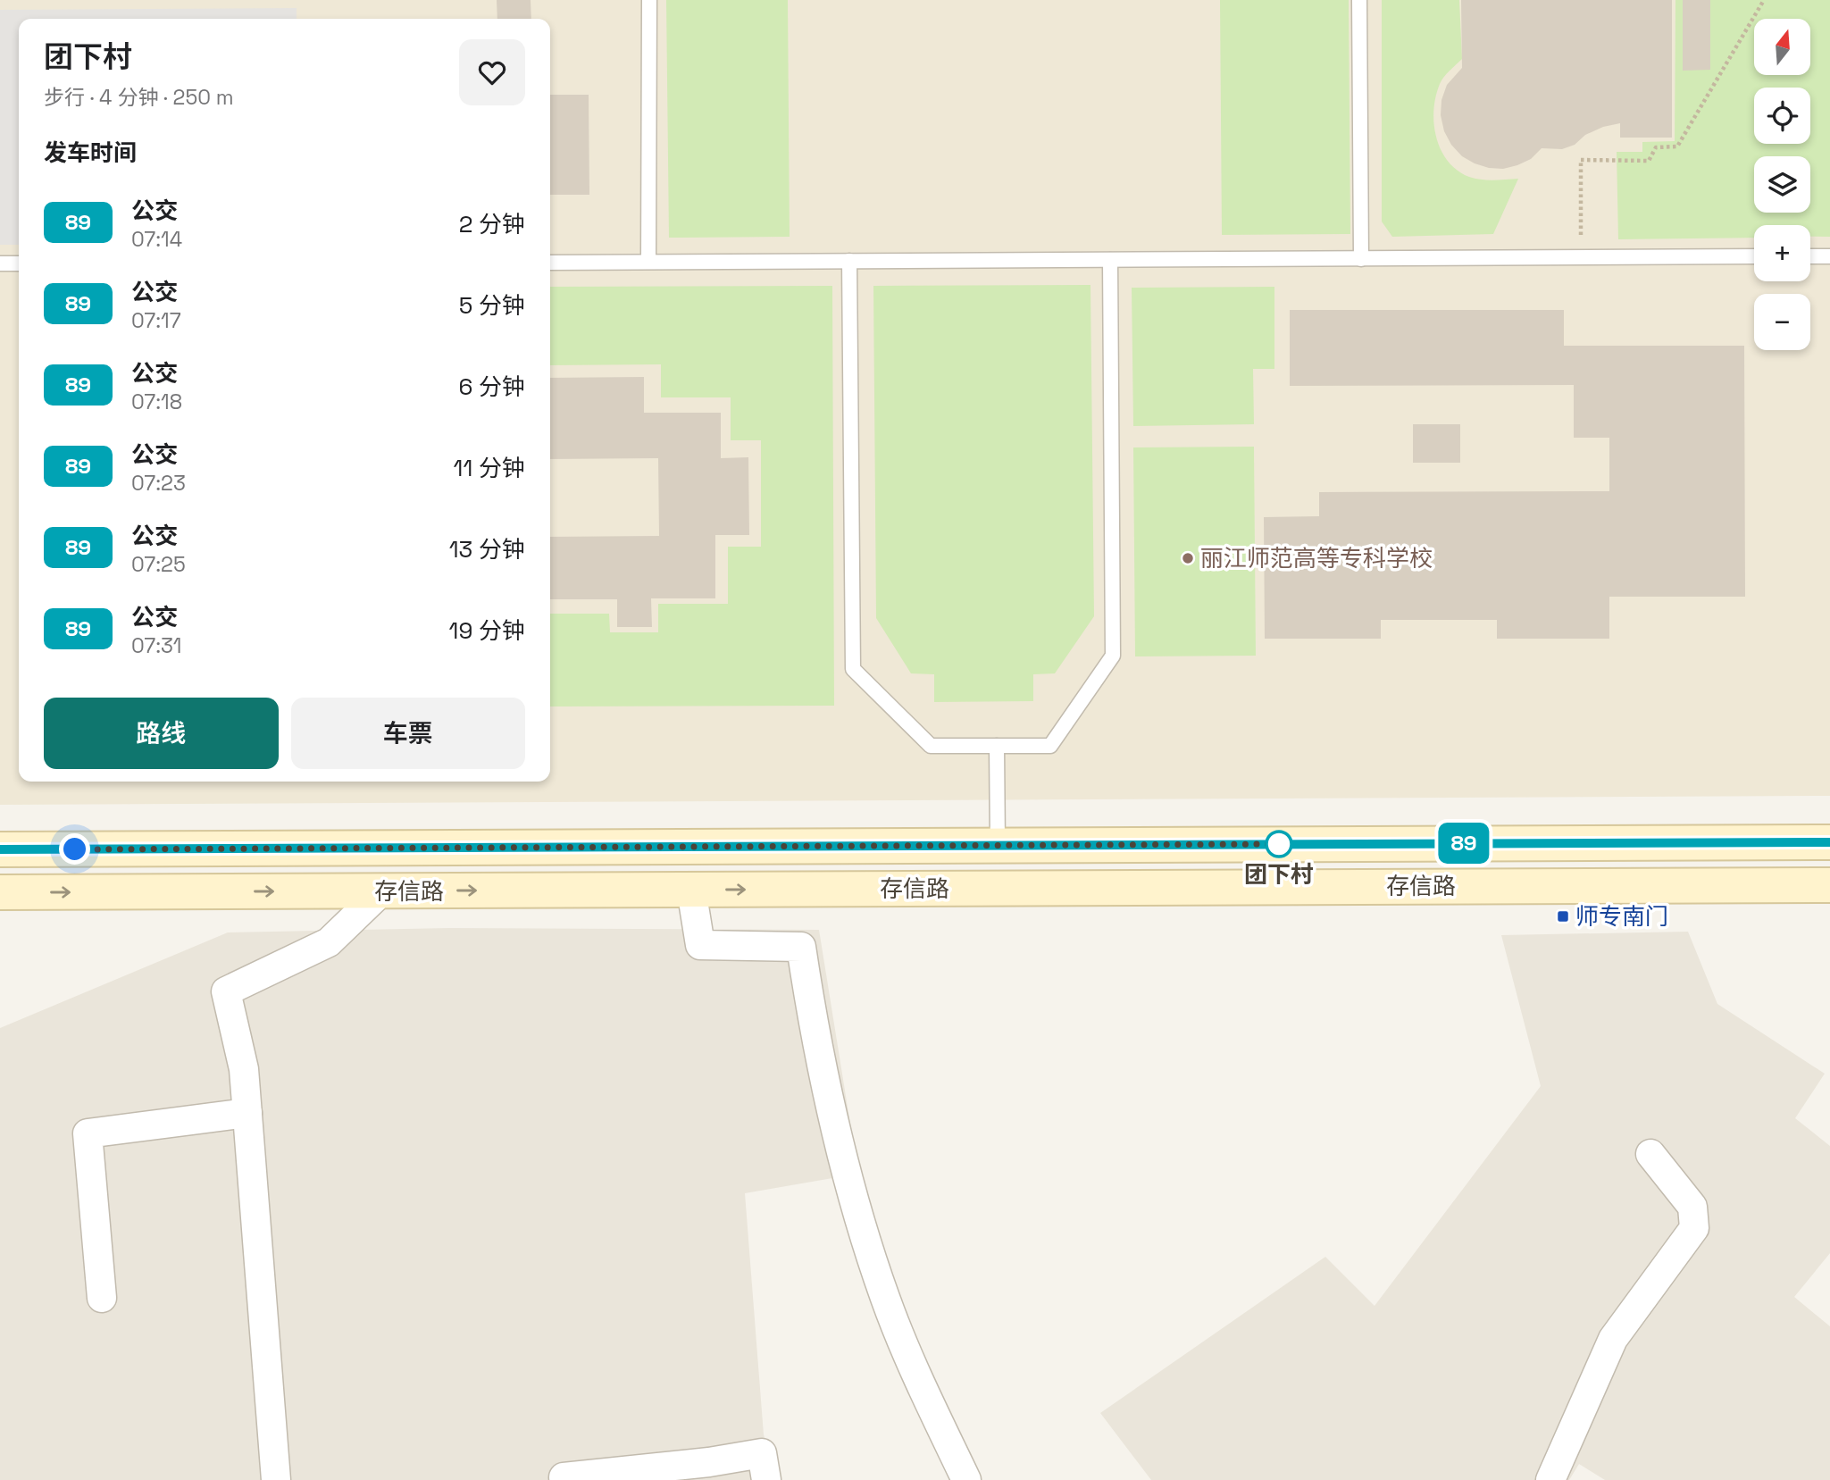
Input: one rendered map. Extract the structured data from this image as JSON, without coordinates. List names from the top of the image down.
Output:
{
  "streets": {
    "street": ["存信路"]
  },
  "places": {
    "other": ["丽江师范高等专科学校", "团下村"],
    "transit": ["师专南门"]
  },
  "lines": ["bus line 89"],
  "north": "top",
  "page": {
    "on_map": "89",
    "map_buttons": ["+", "−"],
    "heading": [
      ["团下村", "步行 · 4 分钟 · 250 m"],
      "发车时间"
    ],
    "list": [
      {
        "mark": "89",
        "name": "公交",
        "note": "07:14",
        "value": "2 分钟"
      },
      {
        "mark": "89",
        "name": "公交",
        "note": "07:17",
        "value": "5 分钟"
      },
      {
        "mark": "89",
        "name": "公交",
        "note": "07:18",
        "value": "6 分钟"
      },
      {
        "mark": "89",
        "name": "公交",
        "note": "07:23",
        "value": "11 分钟"
      },
      {
        "mark": "89",
        "name": "公交",
        "note": "07:25",
        "value": "13 分钟"
      },
      {
        "mark": "89",
        "name": "公交",
        "note": "07:31",
        "value": "19 分钟"
      }
    ],
    "buttons": ["路线", "车票"]
  }
}
